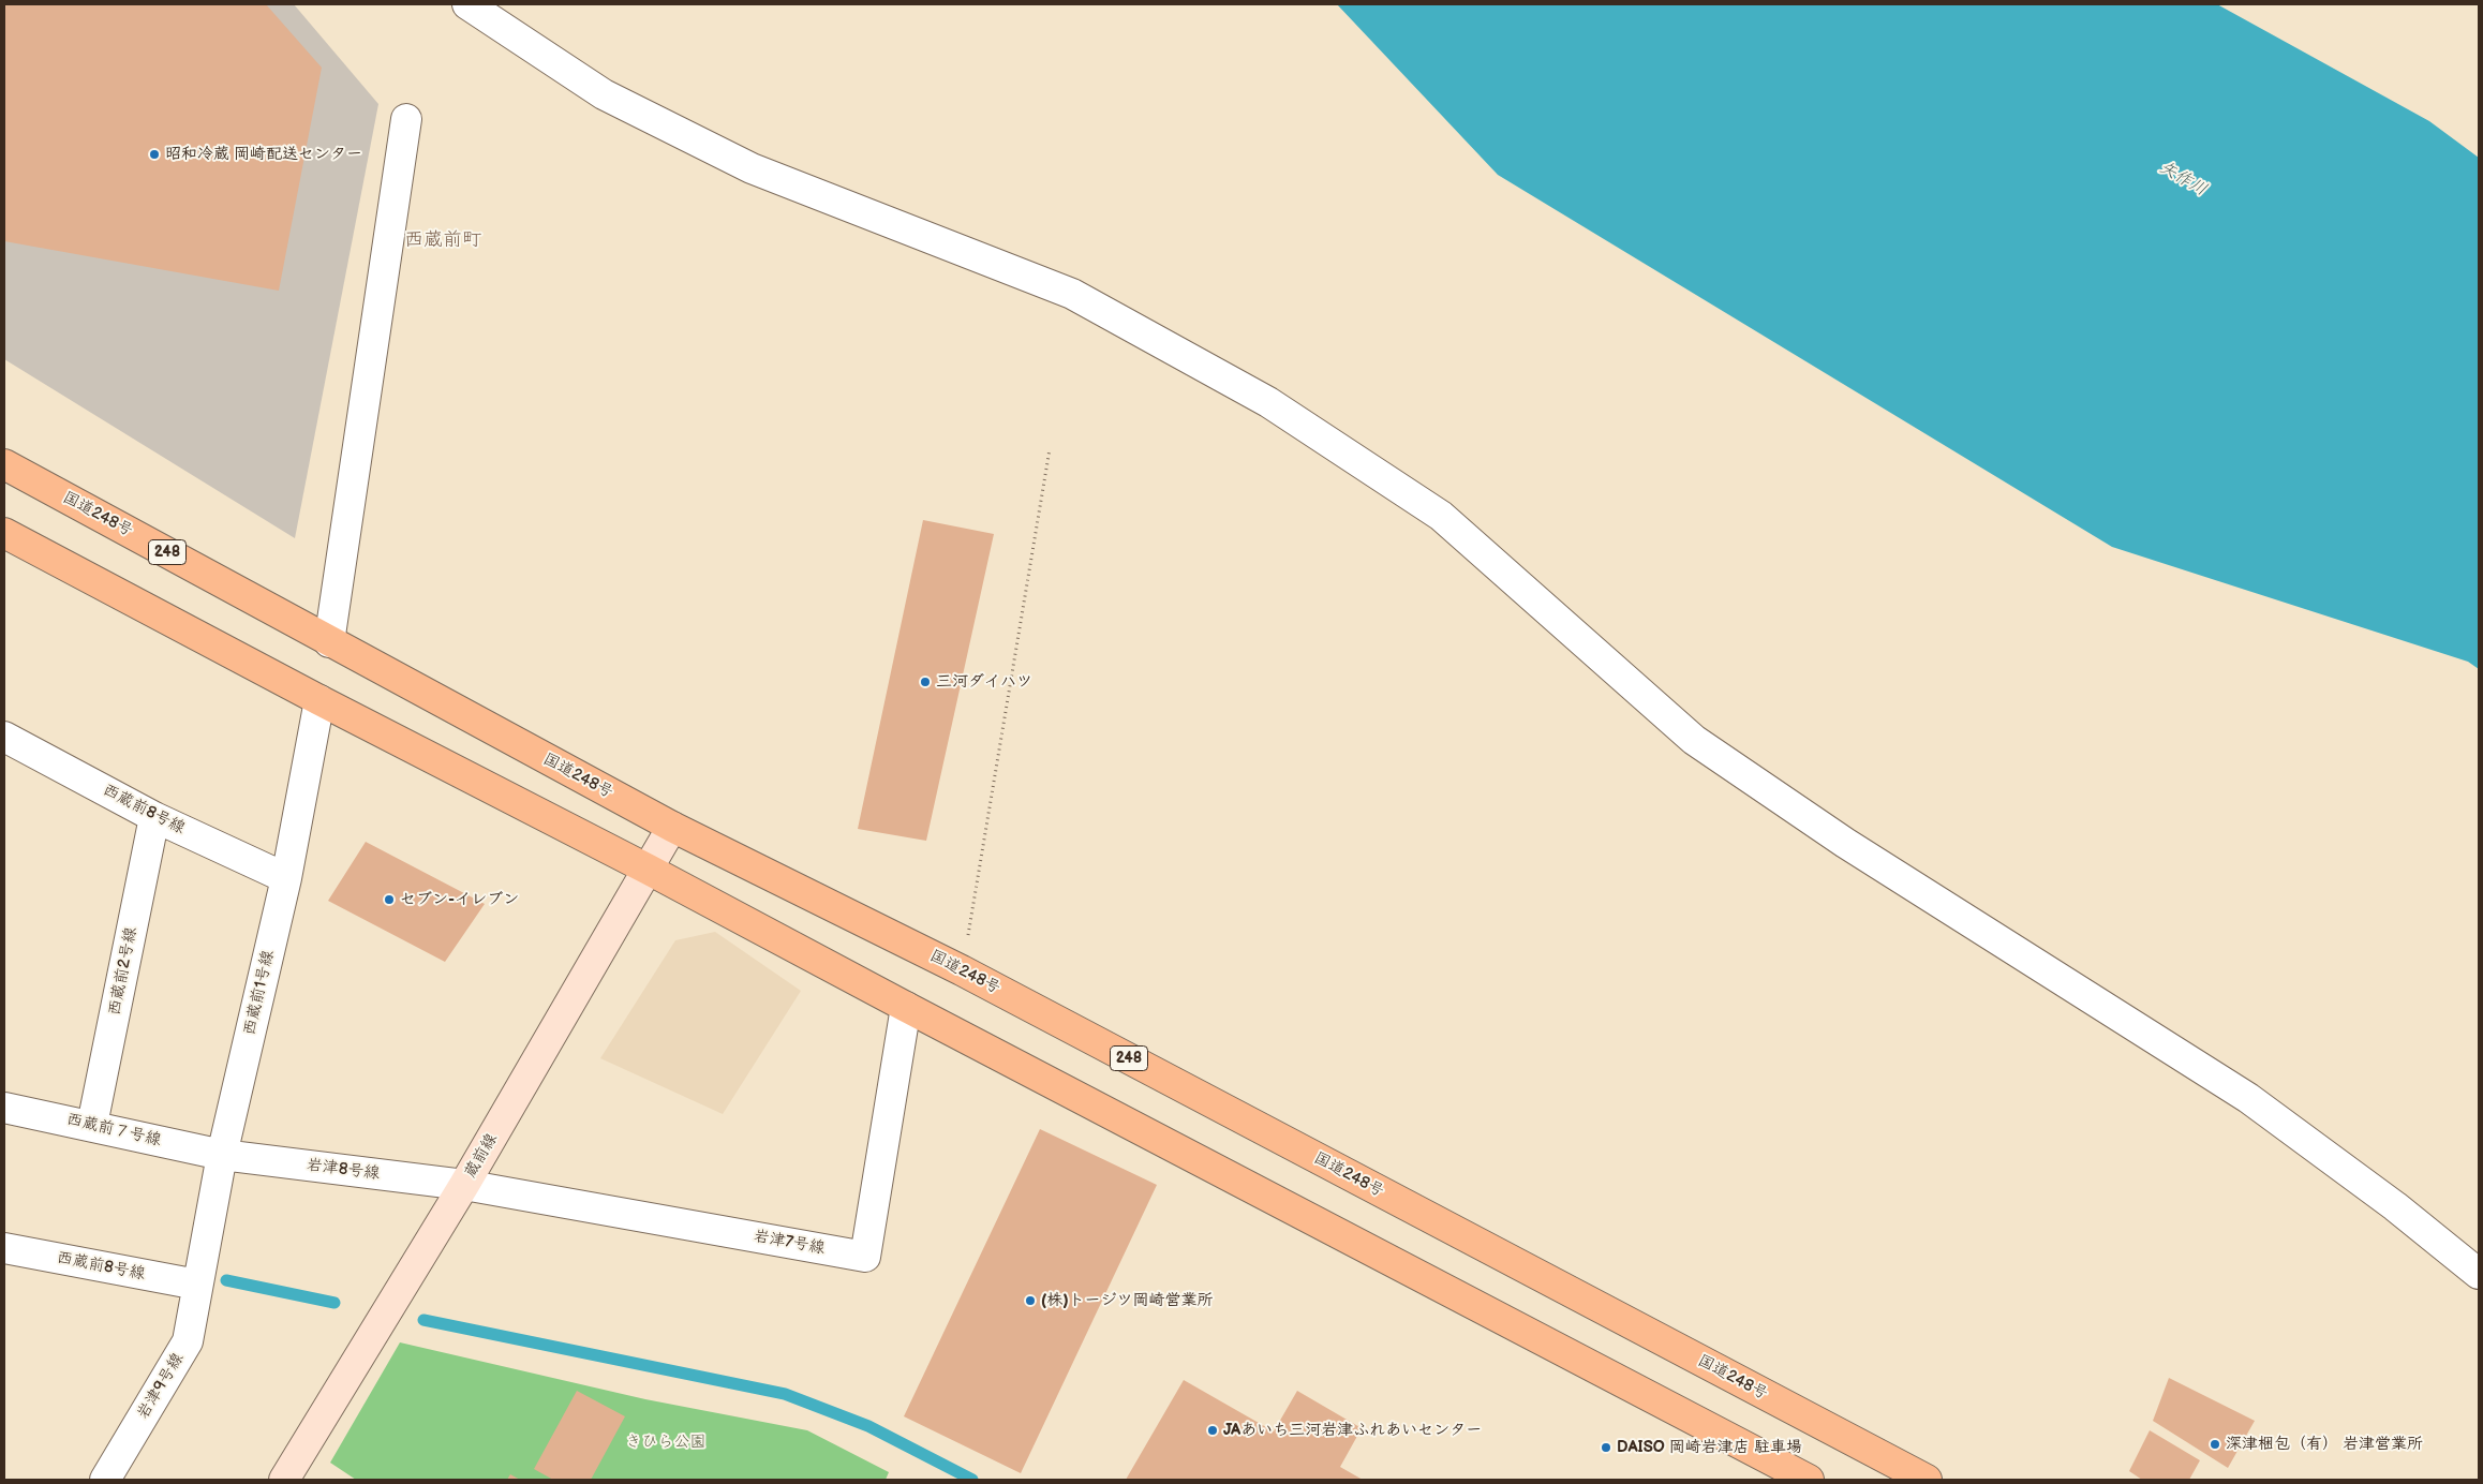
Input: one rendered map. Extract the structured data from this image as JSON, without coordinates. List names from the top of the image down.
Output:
{
  "streets": {
    "highway": ["国道248号", "248"],
    "street": [
      "西蔵前8号線",
      "西蔵前2号線",
      "西蔵前1号線",
      "西蔵前７号線",
      "蔵前線",
      "岩津8号線",
      "岩津7号線",
      "岩津9号線"
    ]
  },
  "crossings": [
    ["国道248号", "蔵前線"],
    ["西蔵前8号線", "西蔵前2号線"],
    ["西蔵前8号線", "西蔵前1号線"],
    ["西蔵前8号線", "岩津9号線"],
    ["西蔵前2号線", "西蔵前７号線"],
    ["西蔵前1号線", "西蔵前７号線"],
    ["西蔵前1号線", "岩津8号線"],
    ["西蔵前1号線", "岩津9号線"],
    ["西蔵前７号線", "岩津8号線"],
    ["蔵前線", "岩津8号線"],
    ["蔵前線", "岩津7号線"],
    ["岩津8号線", "岩津7号線"]
  ],
  "districts": ["西蔵前町"],
  "water": ["矢作川"],
  "parks": ["きひら公園"],
  "places": [
    "昭和冷蔵 岡崎配送センター",
    "三河ダイハツ",
    "セブン-イレブン",
    "(株)トージツ岡崎営業所",
    "JAあいち三河岩津ふれあいセンター",
    "深津梱包（有） 岩津営業所",
    "DAISO 岡崎岩津店 駐車場"
  ]
}
